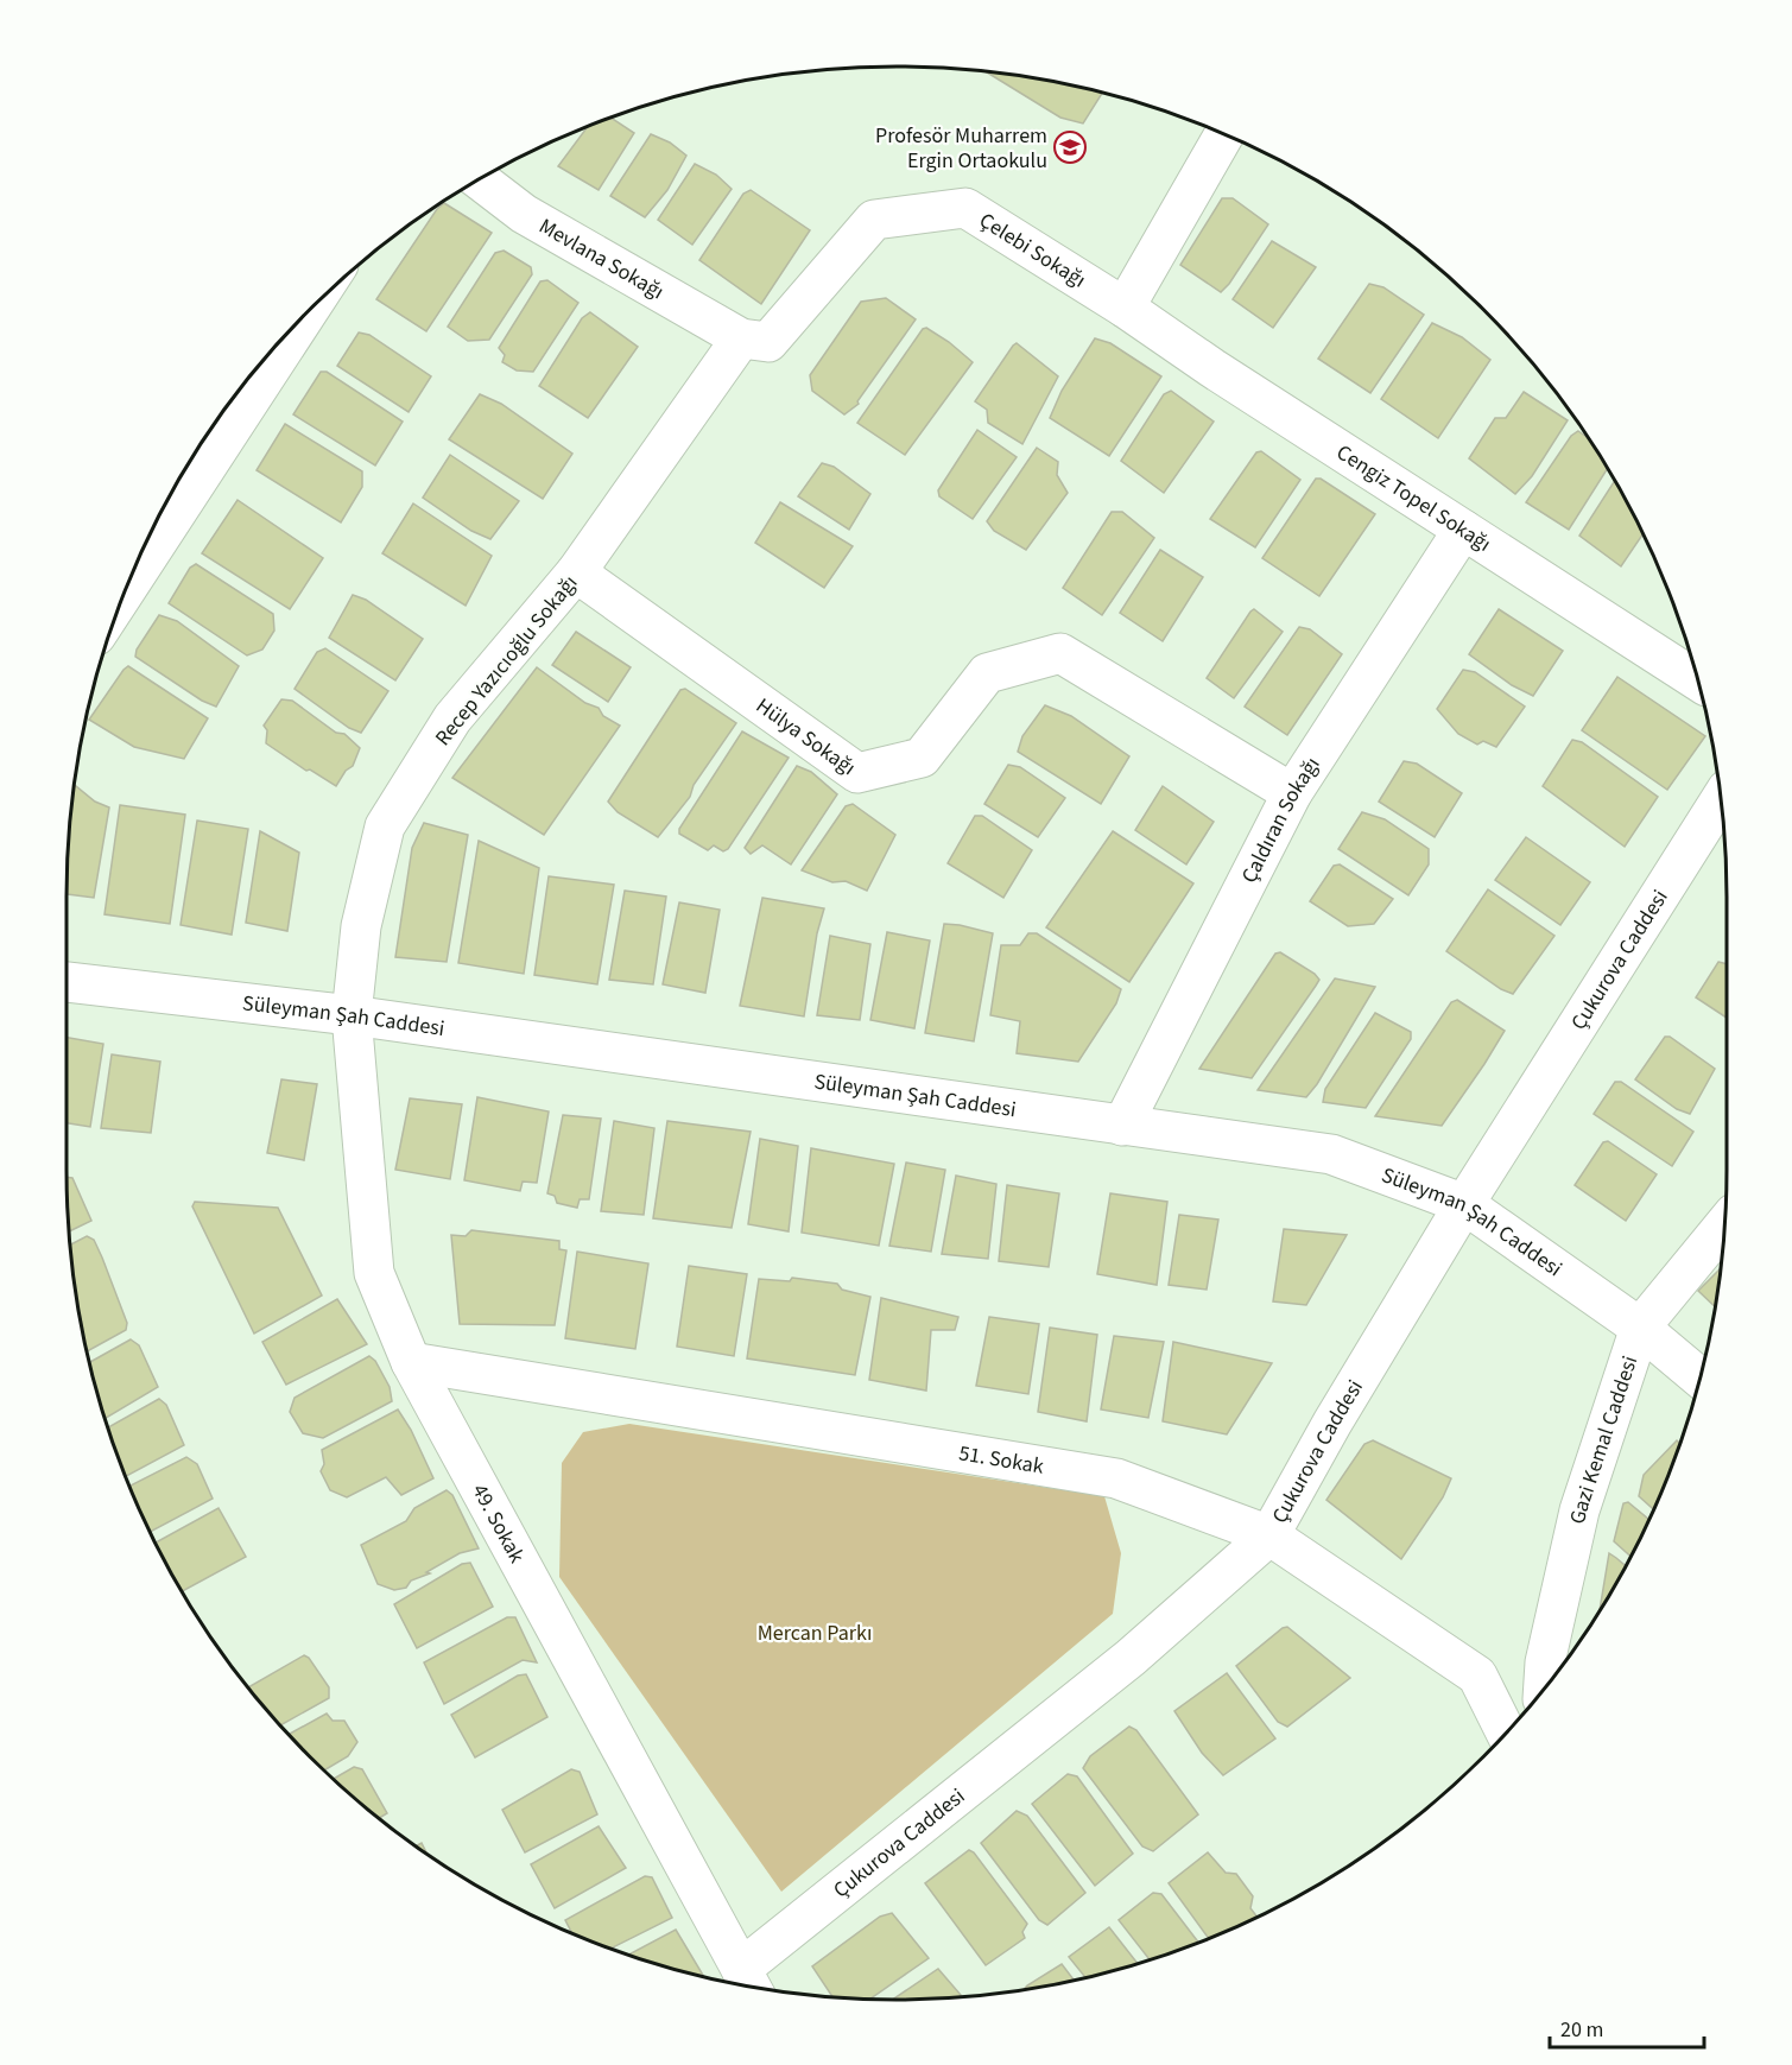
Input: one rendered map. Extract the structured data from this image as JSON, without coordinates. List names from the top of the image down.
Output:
{
  "streets": {
    "street": [
      "Çelebi Sokağı",
      "Mevlana Sokağı",
      "Cengiz Topel Sokağı",
      "Recep Yazıcıoğlu Sokağı",
      "Hülya Sokağı",
      "Çaldıran Sokağı",
      "Çukurova Caddesi",
      "Süleyman Şah Caddesi",
      "Gazi Kemal Caddesi",
      "51. Sokak",
      "49. Sokak"
    ]
  },
  "crossings": [
    ["Çelebi Sokağı", "Mevlana Sokağı"],
    ["Çelebi Sokağı", "Cengiz Topel Sokağı"],
    ["Çelebi Sokağı", "Recep Yazıcıoğlu Sokağı"],
    ["Mevlana Sokağı", "Recep Yazıcıoğlu Sokağı"],
    ["Cengiz Topel Sokağı", "Çaldıran Sokağı"],
    ["Recep Yazıcıoğlu Sokağı", "Hülya Sokağı"],
    ["Recep Yazıcıoğlu Sokağı", "Süleyman Şah Caddesi"],
    ["Recep Yazıcıoğlu Sokağı", "49. Sokak"],
    ["Hülya Sokağı", "Çaldıran Sokağı"],
    ["Çaldıran Sokağı", "Süleyman Şah Caddesi"],
    ["Çukurova Caddesi", "Süleyman Şah Caddesi"],
    ["Çukurova Caddesi", "51. Sokak"],
    ["Çukurova Caddesi", "49. Sokak"],
    ["Süleyman Şah Caddesi", "Gazi Kemal Caddesi"],
    ["Süleyman Şah Caddesi", "49. Sokak"],
    ["51. Sokak", "49. Sokak"]
  ],
  "parks": ["Mercan Parkı"],
  "places": {
    "school or university": ["Profesör Muharrem Ergin Ortaokulu"]
  },
  "scale_bar": "20 m"
}
